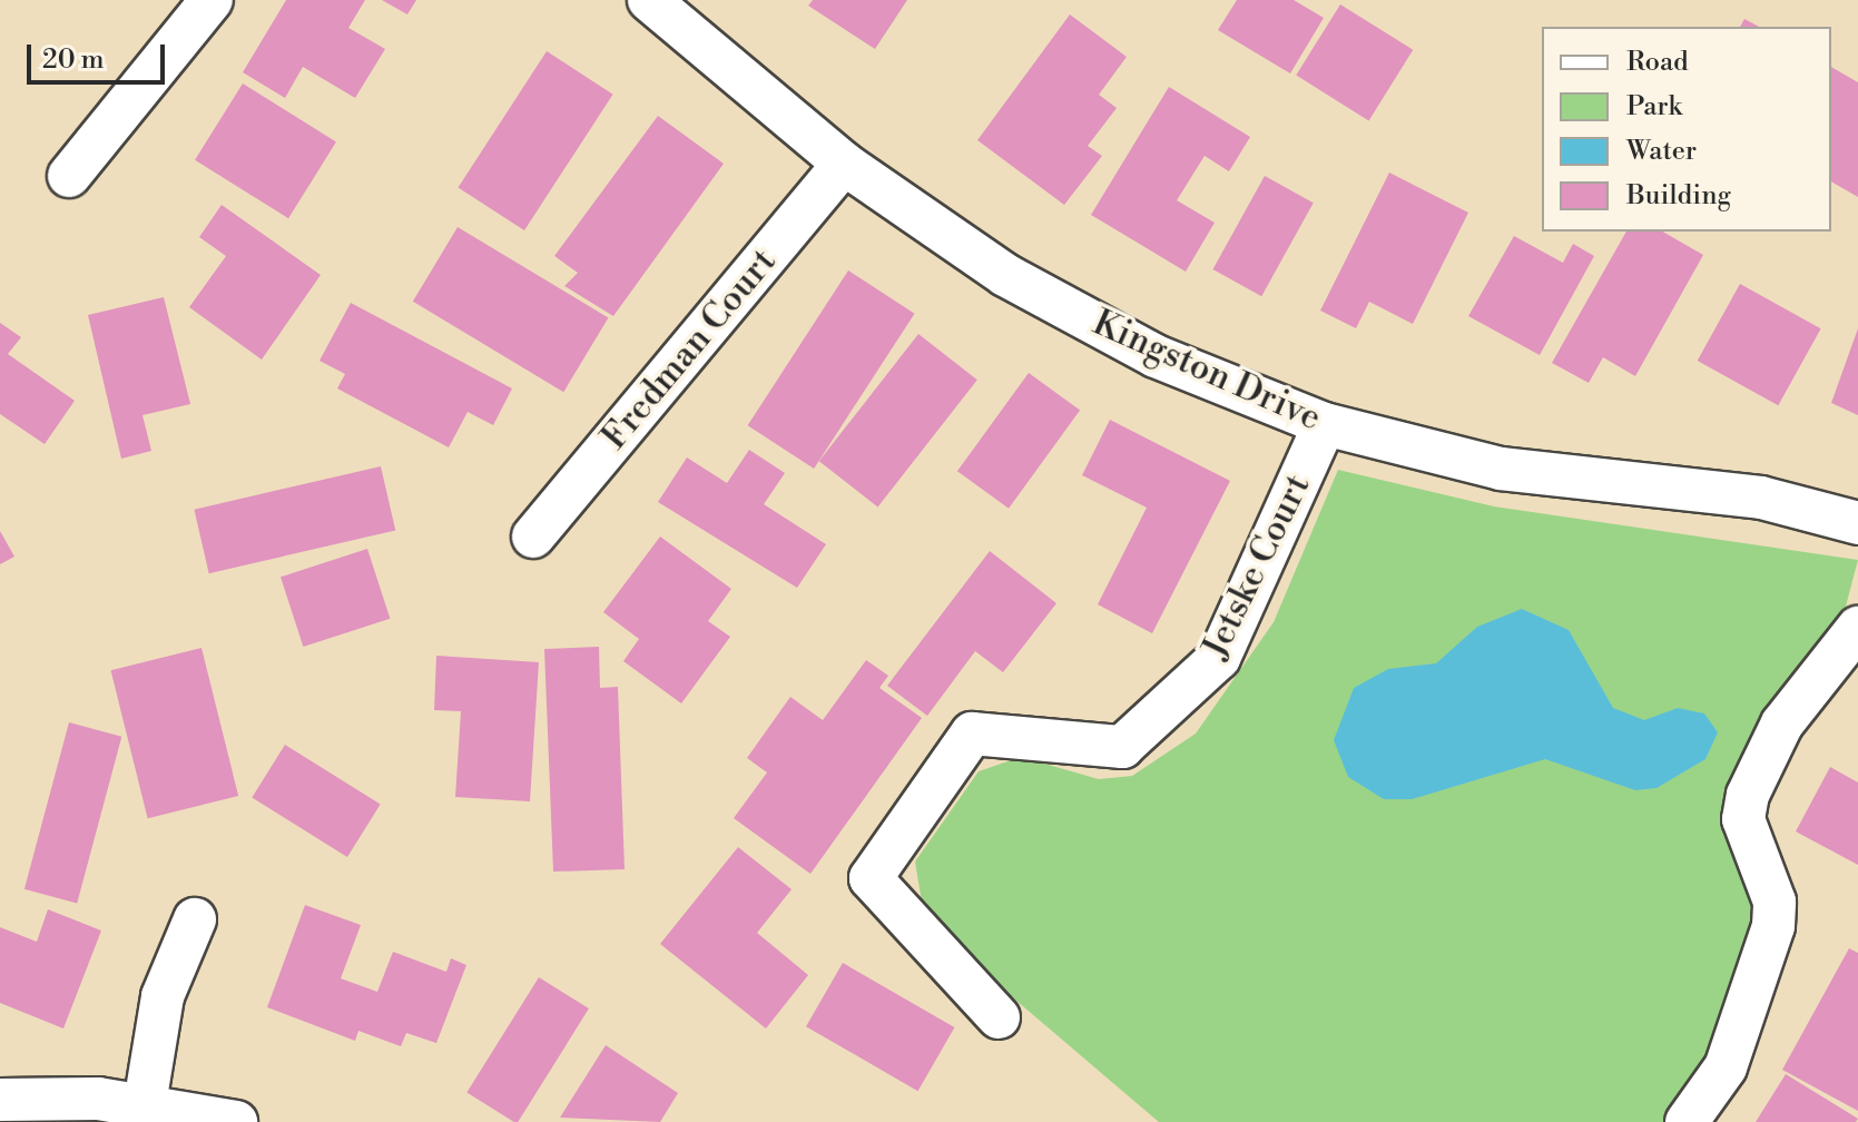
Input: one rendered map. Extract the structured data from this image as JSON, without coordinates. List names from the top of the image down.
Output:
{
  "streets": {
    "street": ["Fredman Court", "Kingston Drive", "Jetske Court"]
  },
  "crossings": [
    ["Fredman Court", "Kingston Drive"],
    ["Kingston Drive", "Jetske Court"]
  ],
  "legend": [
    "Road",
    "Park",
    "Water",
    "Building"
  ],
  "scale_bar": "20 m"
}
